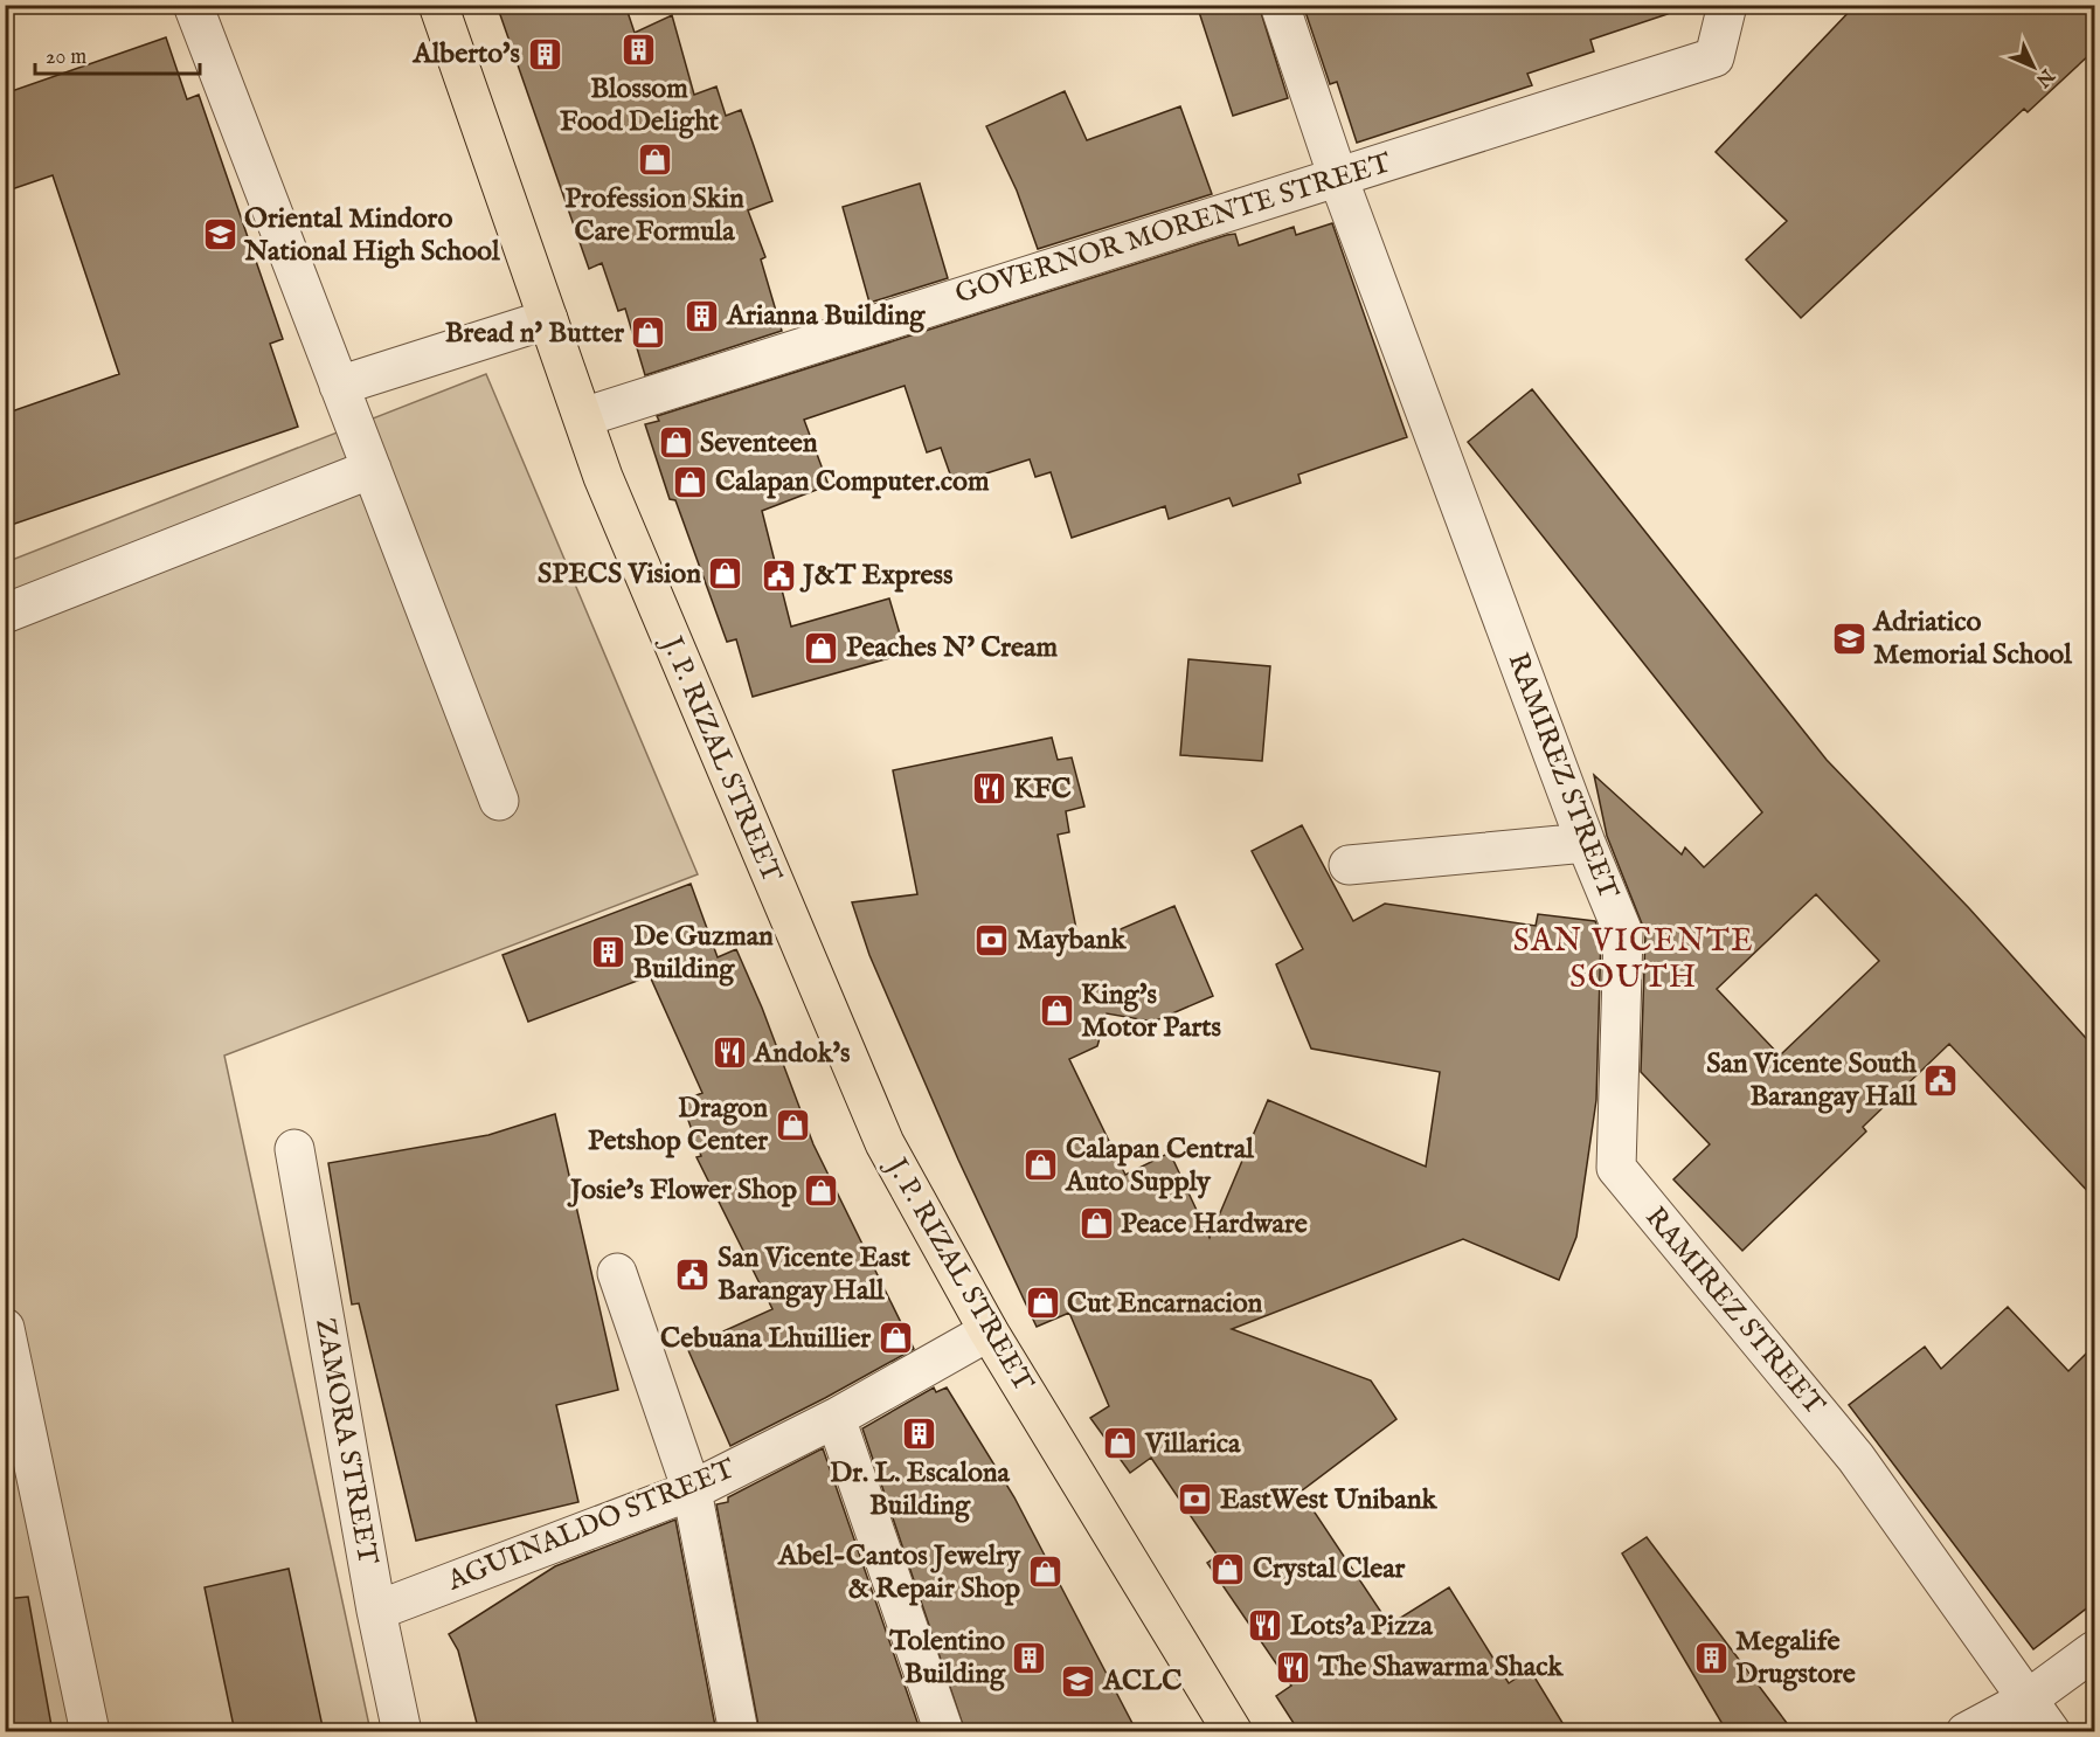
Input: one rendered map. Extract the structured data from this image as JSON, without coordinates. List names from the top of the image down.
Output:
{
  "streets": {
    "highway": ["J. P. RIZAL STREET"],
    "street": [
      "GOVERNOR MORENTE STREET",
      "RAMIREZ STREET",
      "ZAMORA STREET",
      "AGUINALDO STREET"
    ]
  },
  "crossings": [
    ["GOVERNOR MORENTE STREET", "J. P. RIZAL STREET"],
    ["GOVERNOR MORENTE STREET", "RAMIREZ STREET"],
    ["J. P. RIZAL STREET", "AGUINALDO STREET"],
    ["ZAMORA STREET", "AGUINALDO STREET"]
  ],
  "districts": ["SAN VICENTE SOUTH"],
  "places": {
    "building": [
      "Blossom Food Delight",
      "Alberto's",
      "Arianna Building",
      "De Guzman Building",
      "Dr. L. Escalona Building",
      "Tolentino Building",
      "Megalife Drugstore"
    ],
    "shop": [
      "Profession Skin Care Formula",
      "Bread n' Butter",
      "Seventeen",
      "Calapan Computer.com",
      "SPECS Vision",
      "Peaches N' Cream",
      "King's Motor Parts",
      "Dragon Petshop Center",
      "Calapan Central Auto Supply",
      "Josie's Flower Shop",
      "Peace Hardware",
      "Cut Encarnacion",
      "Cebuana Lhuillier",
      "Villarica",
      "Crystal Clear",
      "Abel-Cantos Jewelry & Repair Shop"
    ],
    "school or university": ["Oriental Mindoro National High School", "Adriatico Memorial School", "ACLC"],
    "public building": ["J&T Express", "San Vicente South Barangay Hall", "San Vicente East Barangay Hall"],
    "restaurant": [
      "KFC",
      "Andok's",
      "Lots'a Pizza",
      "The Shawarma Shack"
    ],
    "bank": ["Maybank", "EastWest Unibank"]
  },
  "scale_bar": "20 m",
  "north": "bottom right"
}
